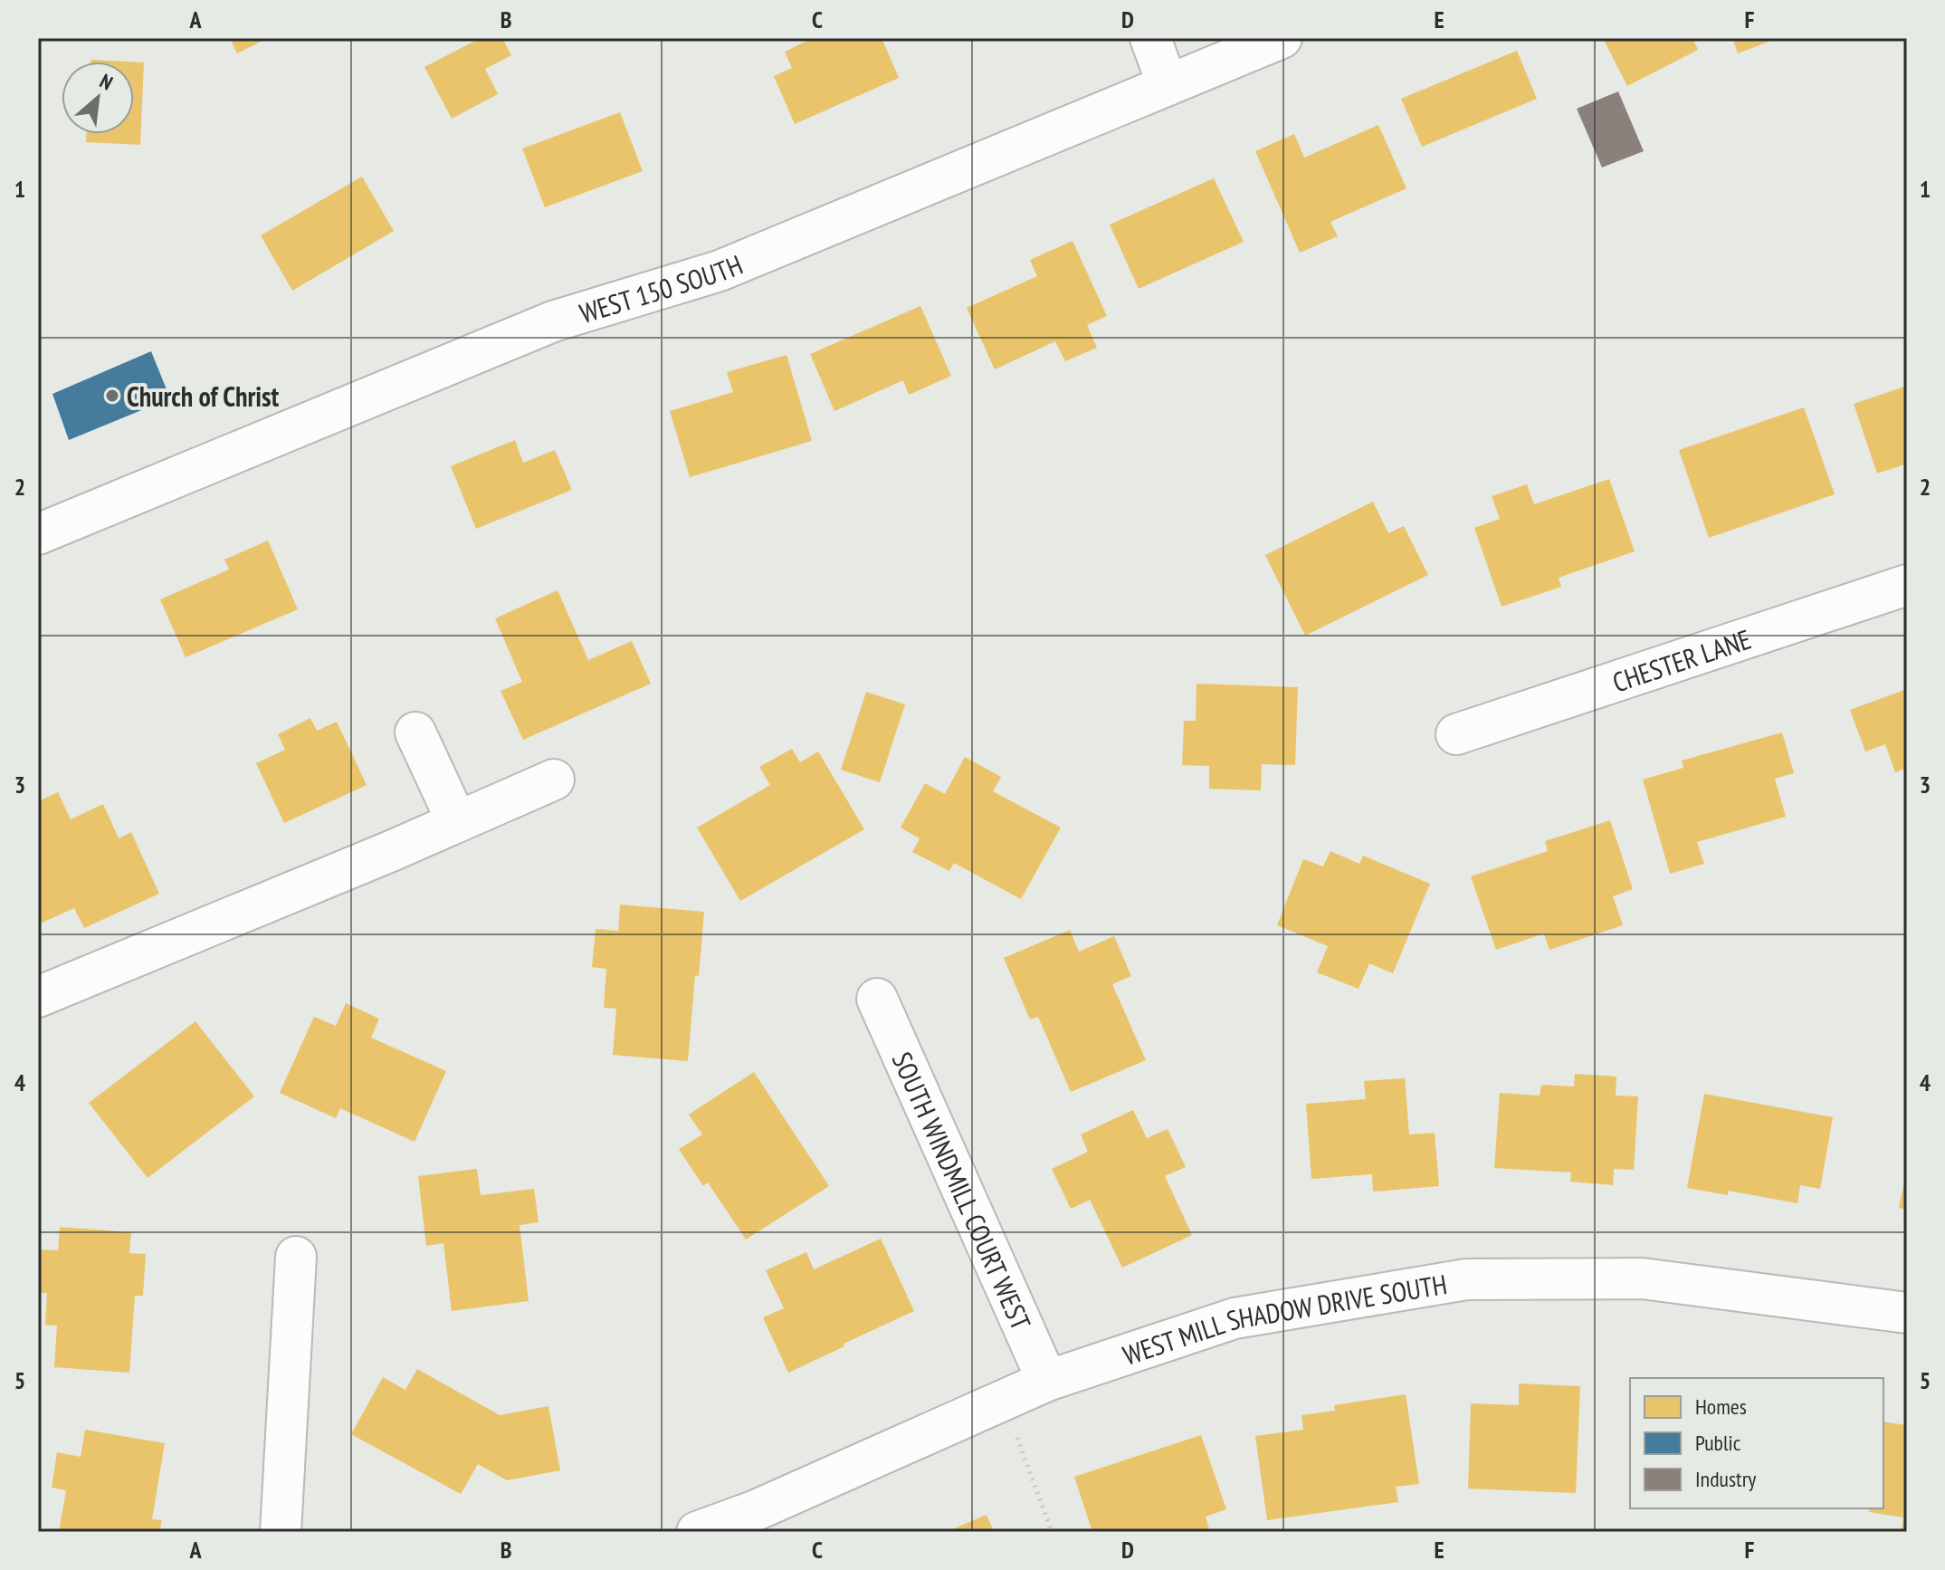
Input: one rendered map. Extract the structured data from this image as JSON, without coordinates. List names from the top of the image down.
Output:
{
  "streets": {
    "street": [
      "WEST 150 SOUTH",
      "CHESTER LANE",
      "SOUTH WINDMILL COURT WEST",
      "WEST MILL SHADOW DRIVE SOUTH"
    ]
  },
  "crossings": [
    ["SOUTH WINDMILL COURT WEST", "WEST MILL SHADOW DRIVE SOUTH"]
  ],
  "places": ["Church of Christ"],
  "legend": ["Homes", "Public", "Industry"],
  "north": "top right",
  "grid": {
    "columns": [
      "A",
      "B",
      "C",
      "D",
      "E",
      "F"
    ],
    "rows": [
      "1",
      "2",
      "3",
      "4",
      "5"
    ]
  }
}
